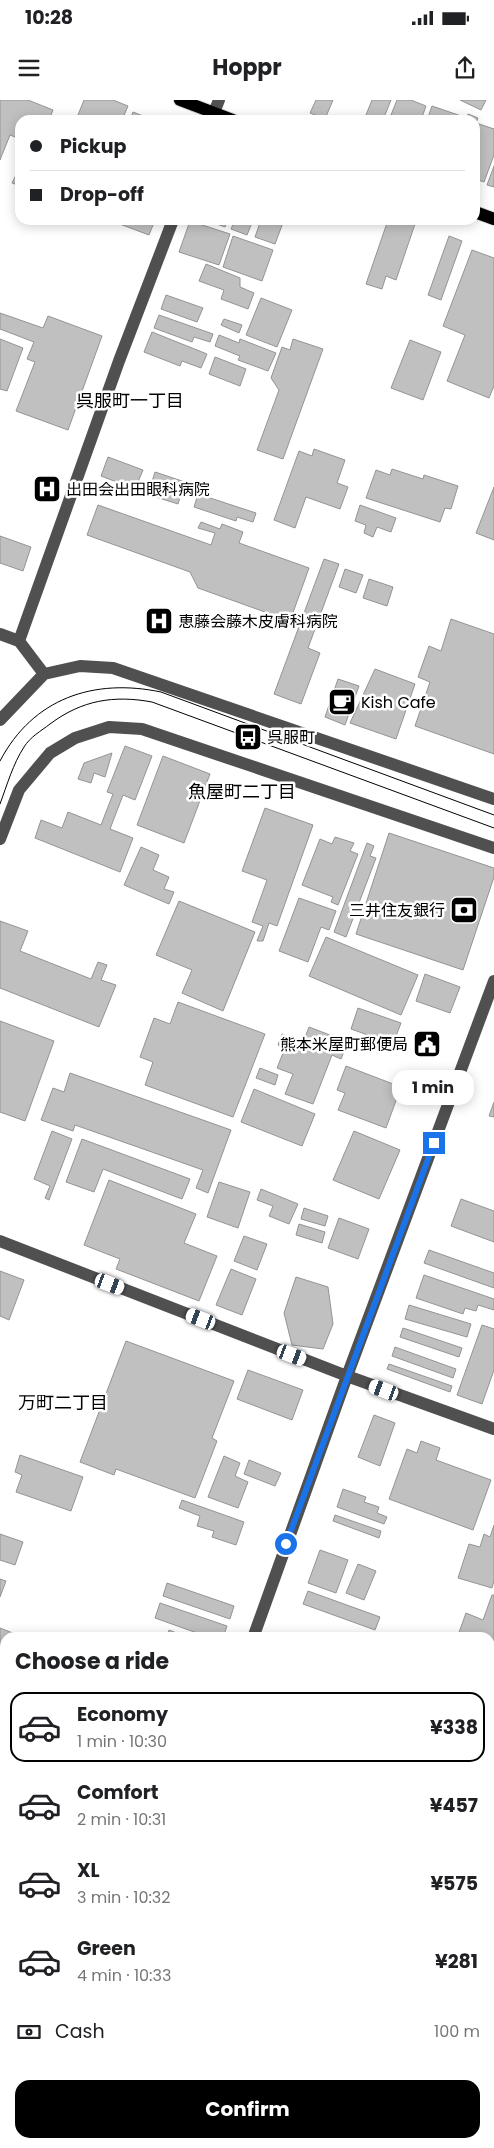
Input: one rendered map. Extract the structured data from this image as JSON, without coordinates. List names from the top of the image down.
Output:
{
  "districts": ["呉服町一丁目", "魚屋町二丁目", "万町二丁目"],
  "places": {
    "hospital": ["出田会出田眼科病院", "恵藤会藤木皮膚科病院"],
    "cafe": ["Kish Cafe"],
    "bus stop": ["呉服町"],
    "bank": ["三井住友銀行"],
    "public building": ["熊本米屋町郵便局"]
  },
  "page": {
    "status": "10:28",
    "header": "Hoppr",
    "banner": ["Pickup", "Drop-off"],
    "bubble": "1 min",
    "heading": "Choose a ride",
    "list": [
      {
        "name": "Economy",
        "note": "1 min · 10:30",
        "value": "¥338"
      },
      {
        "name": "Comfort",
        "note": "2 min · 10:31",
        "value": "¥457"
      },
      {
        "name": "XL",
        "note": "3 min · 10:32",
        "value": "¥575"
      },
      {
        "name": "Green",
        "note": "4 min · 10:33",
        "value": "¥281"
      }
    ],
    "pay": ["Cash", "100 m"],
    "buttons": "Confirm"
  }
}
